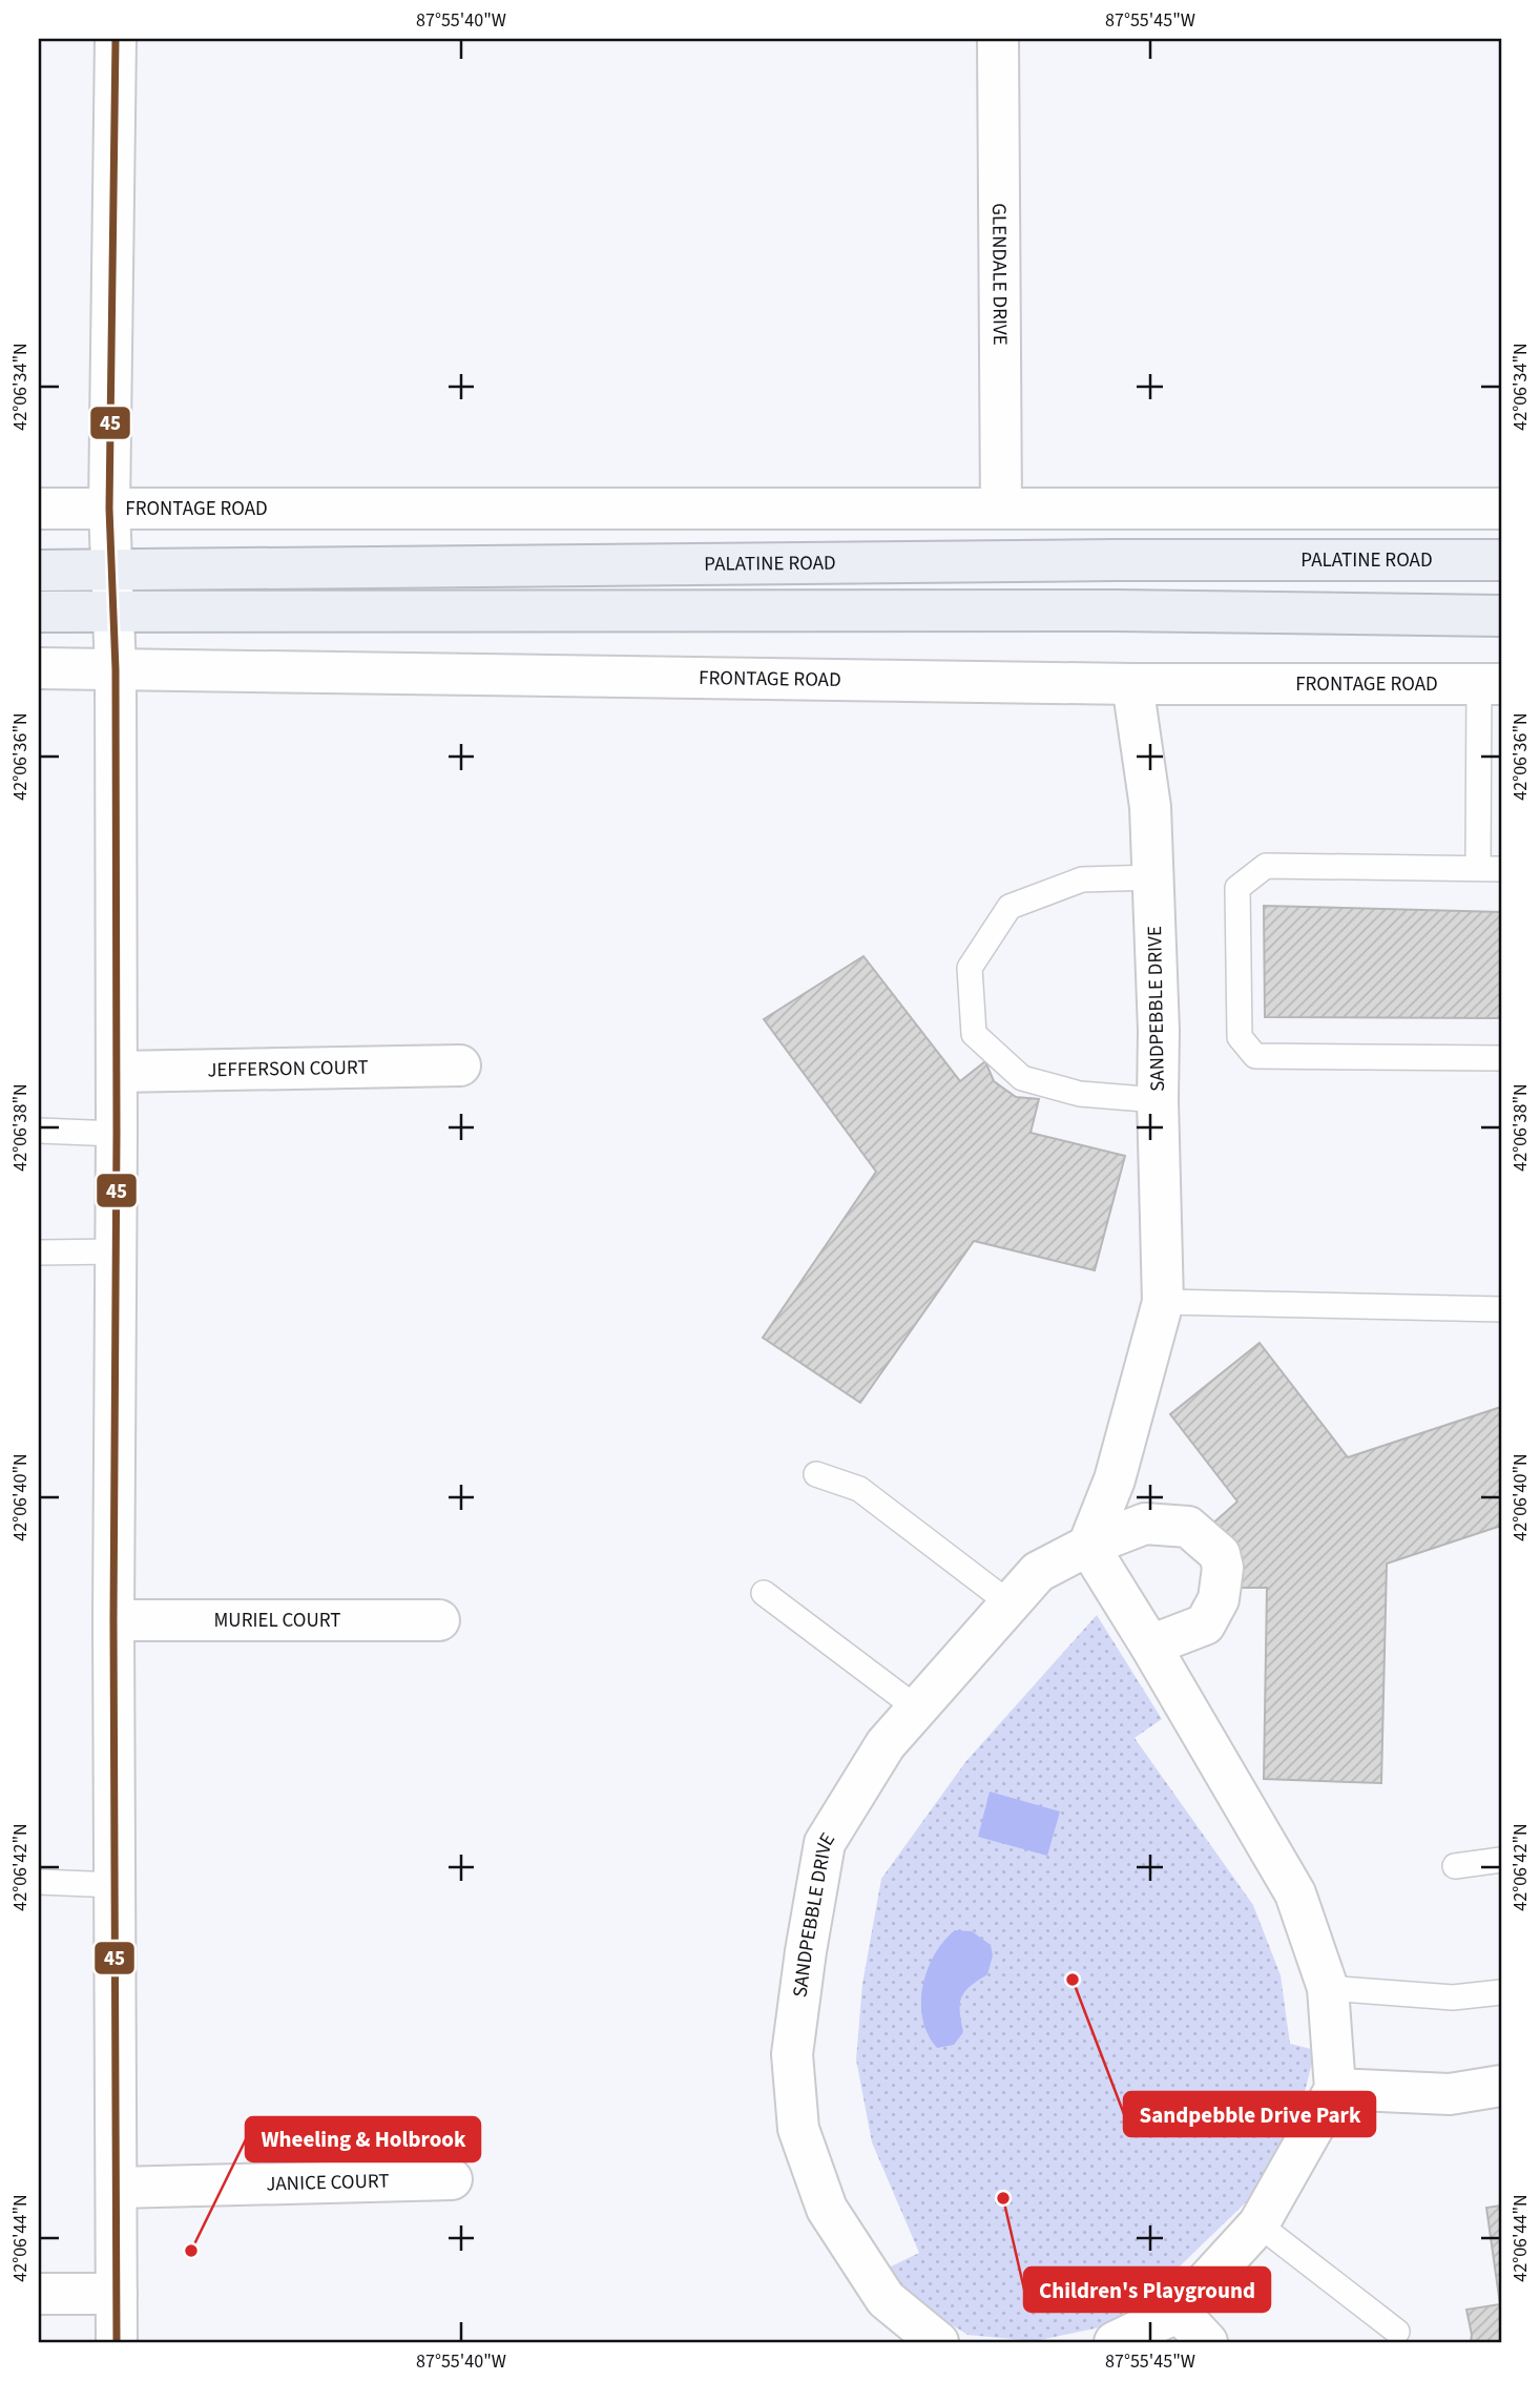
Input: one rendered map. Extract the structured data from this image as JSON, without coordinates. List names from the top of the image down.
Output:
{
  "streets": {
    "highway": ["PALATINE ROAD"],
    "street": [
      "GLENDALE DRIVE",
      "FRONTAGE ROAD",
      "SANDPEBBLE DRIVE",
      "JEFFERSON COURT",
      "MURIEL COURT",
      "JANICE COURT"
    ]
  },
  "crossings": [
    ["GLENDALE DRIVE", "FRONTAGE ROAD"],
    ["FRONTAGE ROAD", "SANDPEBBLE DRIVE"]
  ],
  "places": ["Sandpebble Drive Park", "Children's Playground", "Wheeling & Holbrook"],
  "lines": ["transit line 45"],
  "coordinates": [
    "87°55'40\"W",
    "87°55'45\"W",
    "42°06'34\"N",
    "42°06'36\"N",
    "42°06'38\"N",
    "42°06'40\"N",
    "42°06'42\"N",
    "42°06'44\"N"
  ]
}
